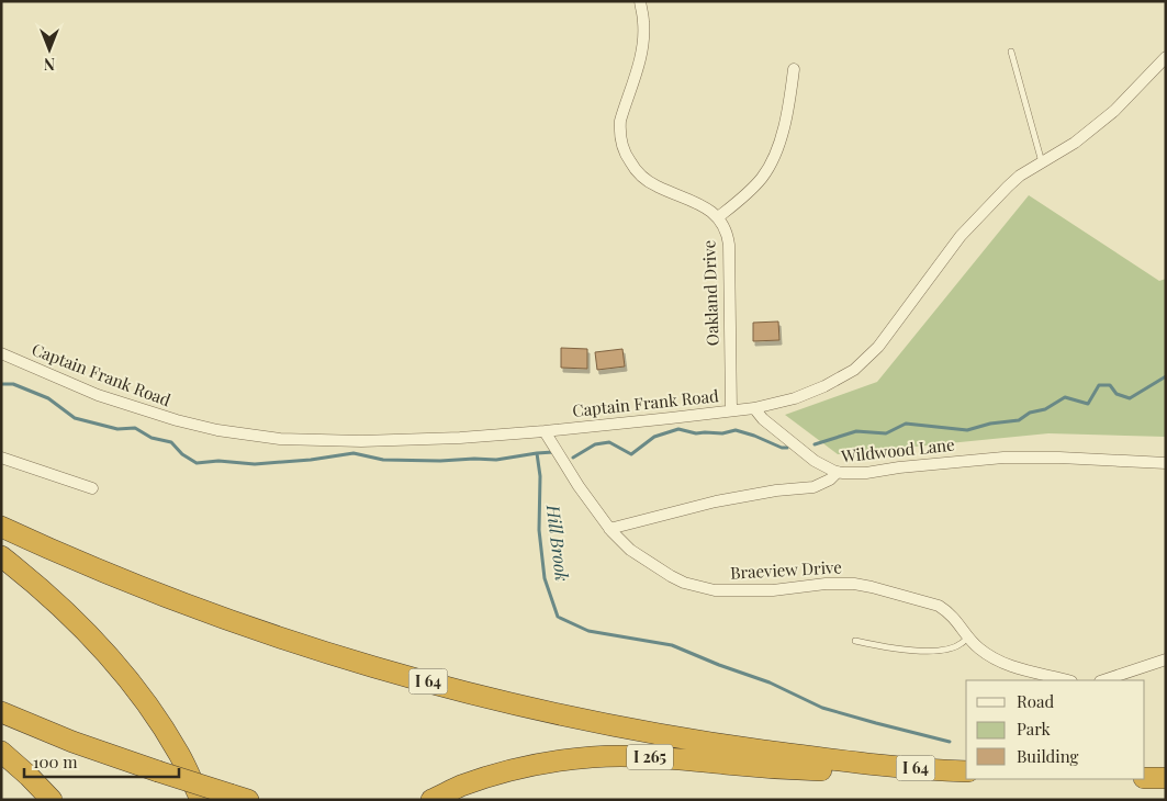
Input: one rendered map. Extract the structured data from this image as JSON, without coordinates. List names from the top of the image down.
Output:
{
  "streets": {
    "highway": ["I 64", "I 265"],
    "street": [
      "Oakland Drive",
      "Captain Frank Road",
      "Wildwood Lane",
      "Braeview Drive"
    ]
  },
  "crossings": [
    ["Oakland Drive", "Captain Frank Road"],
    ["Captain Frank Road", "Braeview Drive"],
    ["Wildwood Lane", "Braeview Drive"],
    ["I 64", "I 265"]
  ],
  "water": ["Hill Brook"],
  "legend": ["Road", "Park", "Building"],
  "scale_bar": "100 m",
  "north": "bottom"
}
